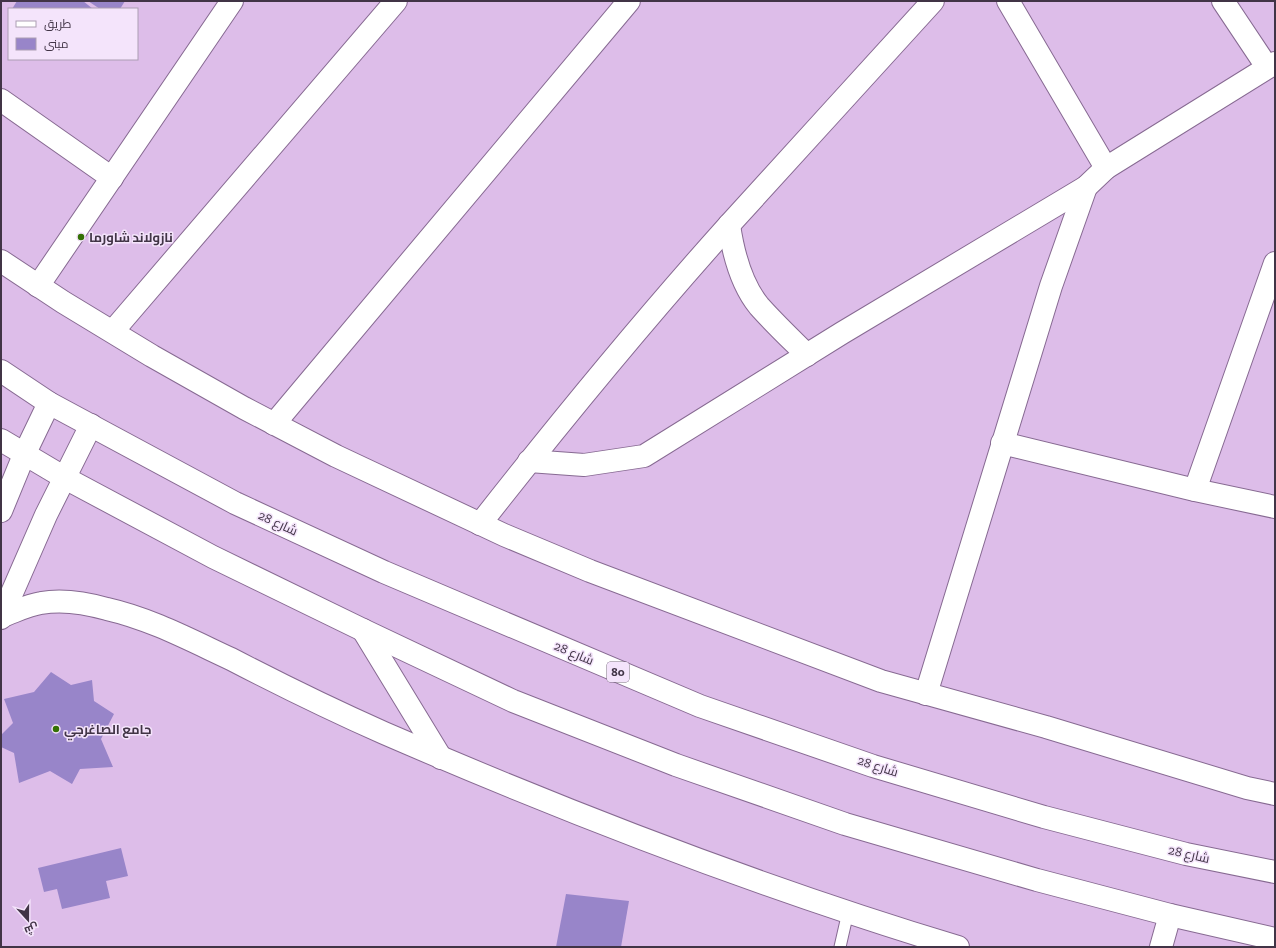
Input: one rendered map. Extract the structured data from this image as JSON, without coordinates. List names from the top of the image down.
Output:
{
  "streets": {
    "main road": ["شارع 28", "80"]
  },
  "places": ["نازولاند شاورما", "جامع الصاغرجي"],
  "legend": ["طريق", "مبنى"],
  "north": "bottom"
}
